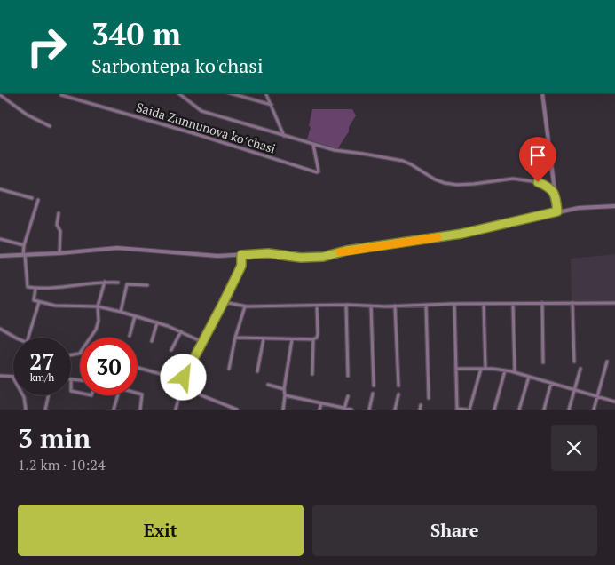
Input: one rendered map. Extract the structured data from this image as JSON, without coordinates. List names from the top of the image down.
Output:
{
  "streets": {
    "street": ["Saida Zunnunova koʻchasi"]
  },
  "page": {
    "turn": ["340 m", "Sarbontepa ko'chasi"],
    "speed": "27 km/h",
    "limit": "30",
    "heading": ["3 min", "1.2 km · 10:24"],
    "buttons": ["Exit", "Share"]
  }
}
